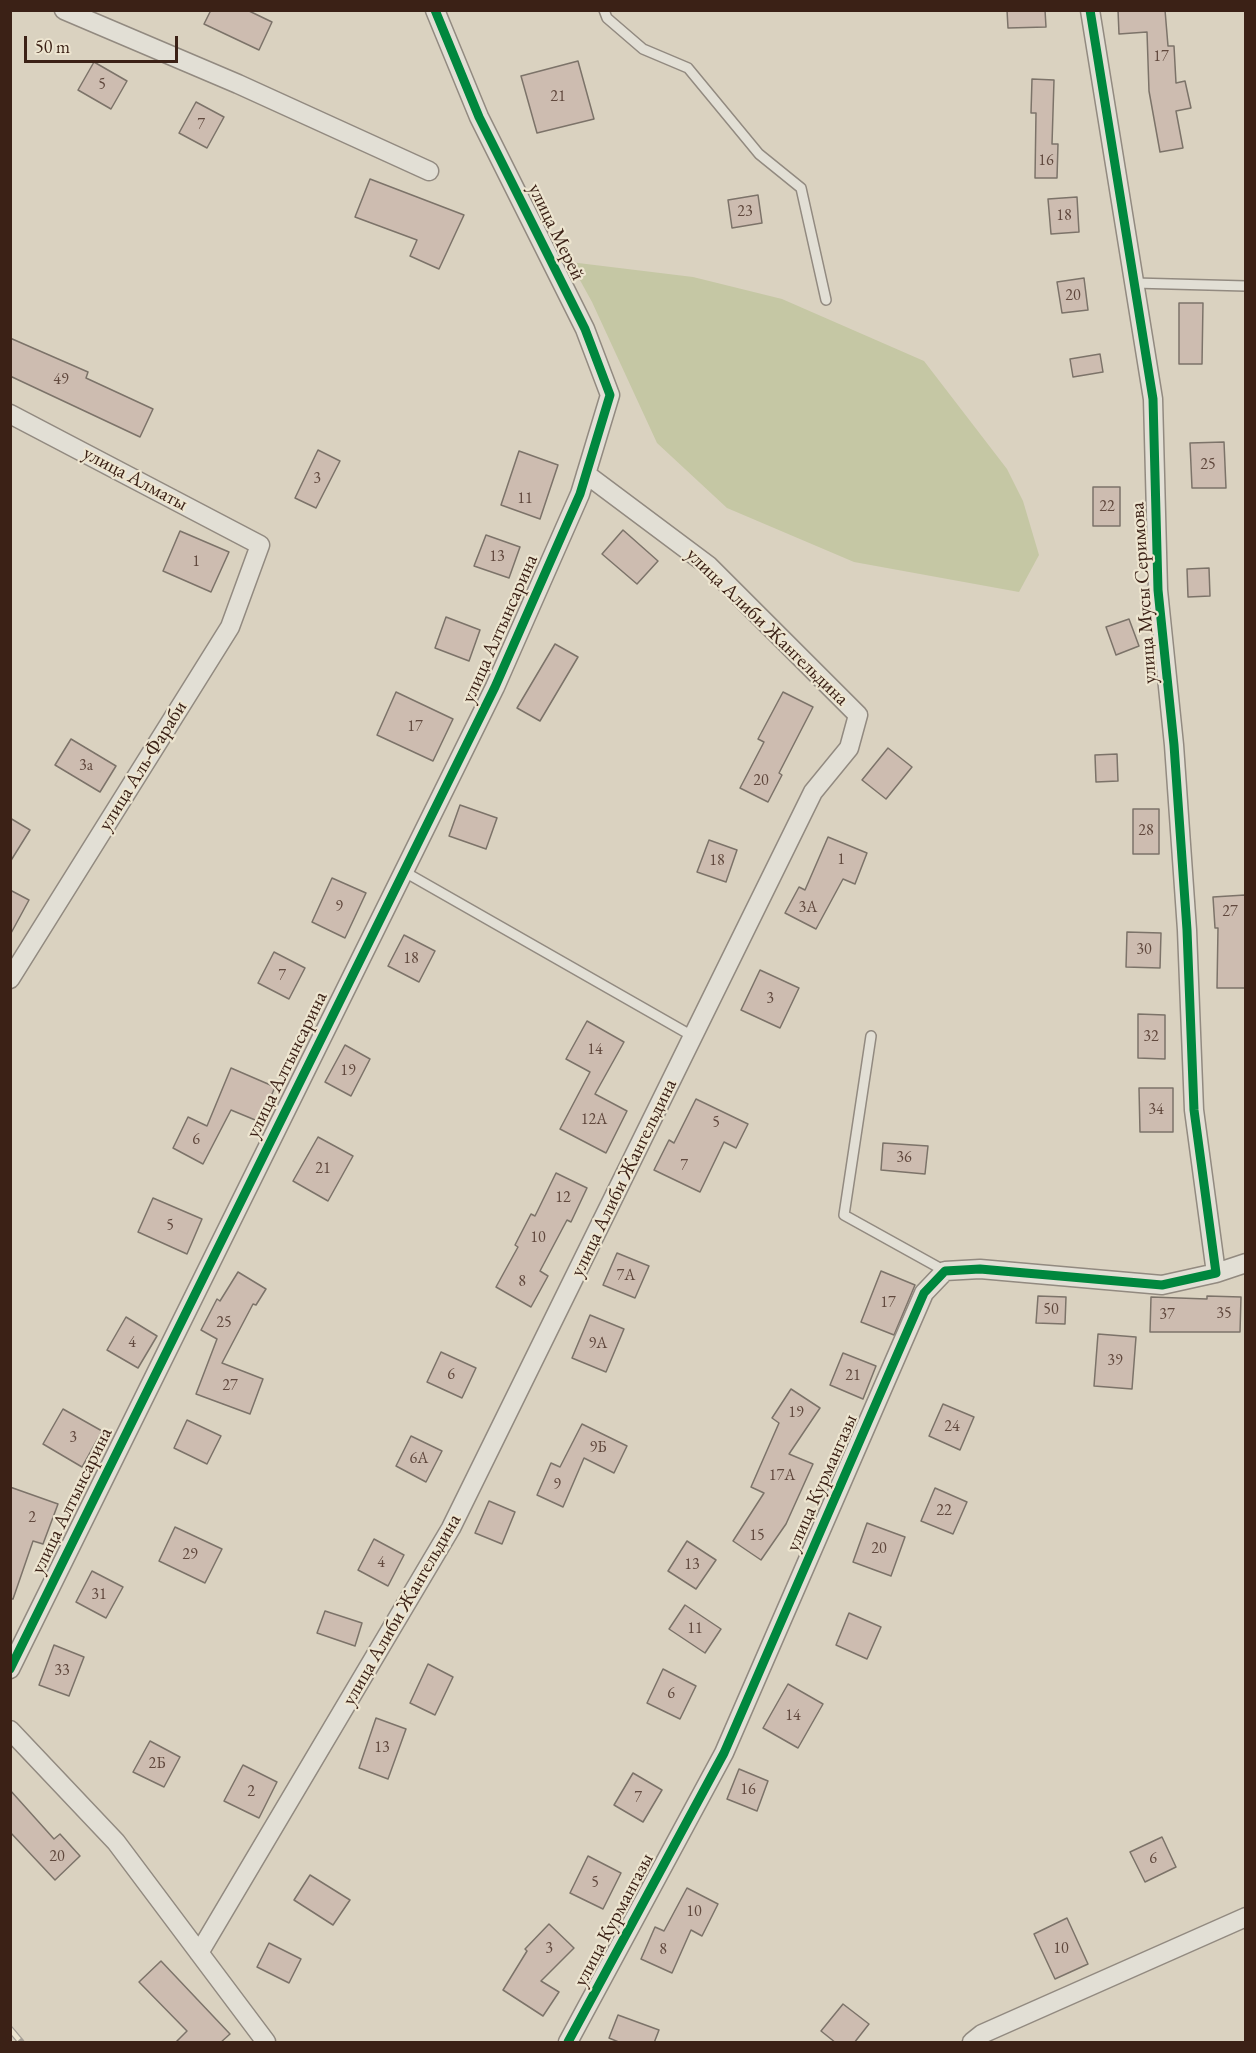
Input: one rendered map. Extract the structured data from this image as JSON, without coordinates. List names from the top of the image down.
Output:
{
  "streets": {
    "street": [
      "улица Мерей",
      "улица Алматы",
      "улица Мусы Серимова",
      "улица Алиби Жангельдина",
      "улица Алтынсарина",
      "улица Аль-Фараби",
      "улица Курмангазы"
    ]
  },
  "crossings": [
    ["улица Мерей", "улица Алиби Жангельдина"],
    ["улица Мерей", "улица Алтынсарина"],
    ["улица Алматы", "улица Аль-Фараби"],
    ["улица Алиби Жангельдина", "улица Алтынсарина"]
  ],
  "house_numbers": [
    "17",
    "5",
    "21",
    "7",
    "16",
    "23",
    "18",
    "20",
    "49",
    "25",
    "3",
    "11",
    "22",
    "13",
    "1",
    "17",
    "3а",
    "20",
    "28",
    "1",
    "18",
    "9",
    "3А",
    "27",
    "30",
    "18",
    "7",
    "3",
    "32",
    "14",
    "19",
    "34",
    "12А",
    "5",
    "6",
    "36",
    "7",
    "21",
    "12",
    "5",
    "10",
    "7А",
    "8",
    "17",
    "50",
    "35",
    "37",
    "25",
    "4",
    "9А",
    "39",
    "6",
    "21",
    "27",
    "19",
    "24",
    "3",
    "9Б",
    "6А",
    "17А",
    "9",
    "22",
    "2",
    "15",
    "20",
    "29",
    "4",
    "13",
    "31",
    "11",
    "33",
    "6",
    "14",
    "13",
    "2Б",
    "16",
    "2",
    "7",
    "20",
    "6",
    "5",
    "10",
    "3",
    "10",
    "8"
  ],
  "scale_bar": "50 m"
}
